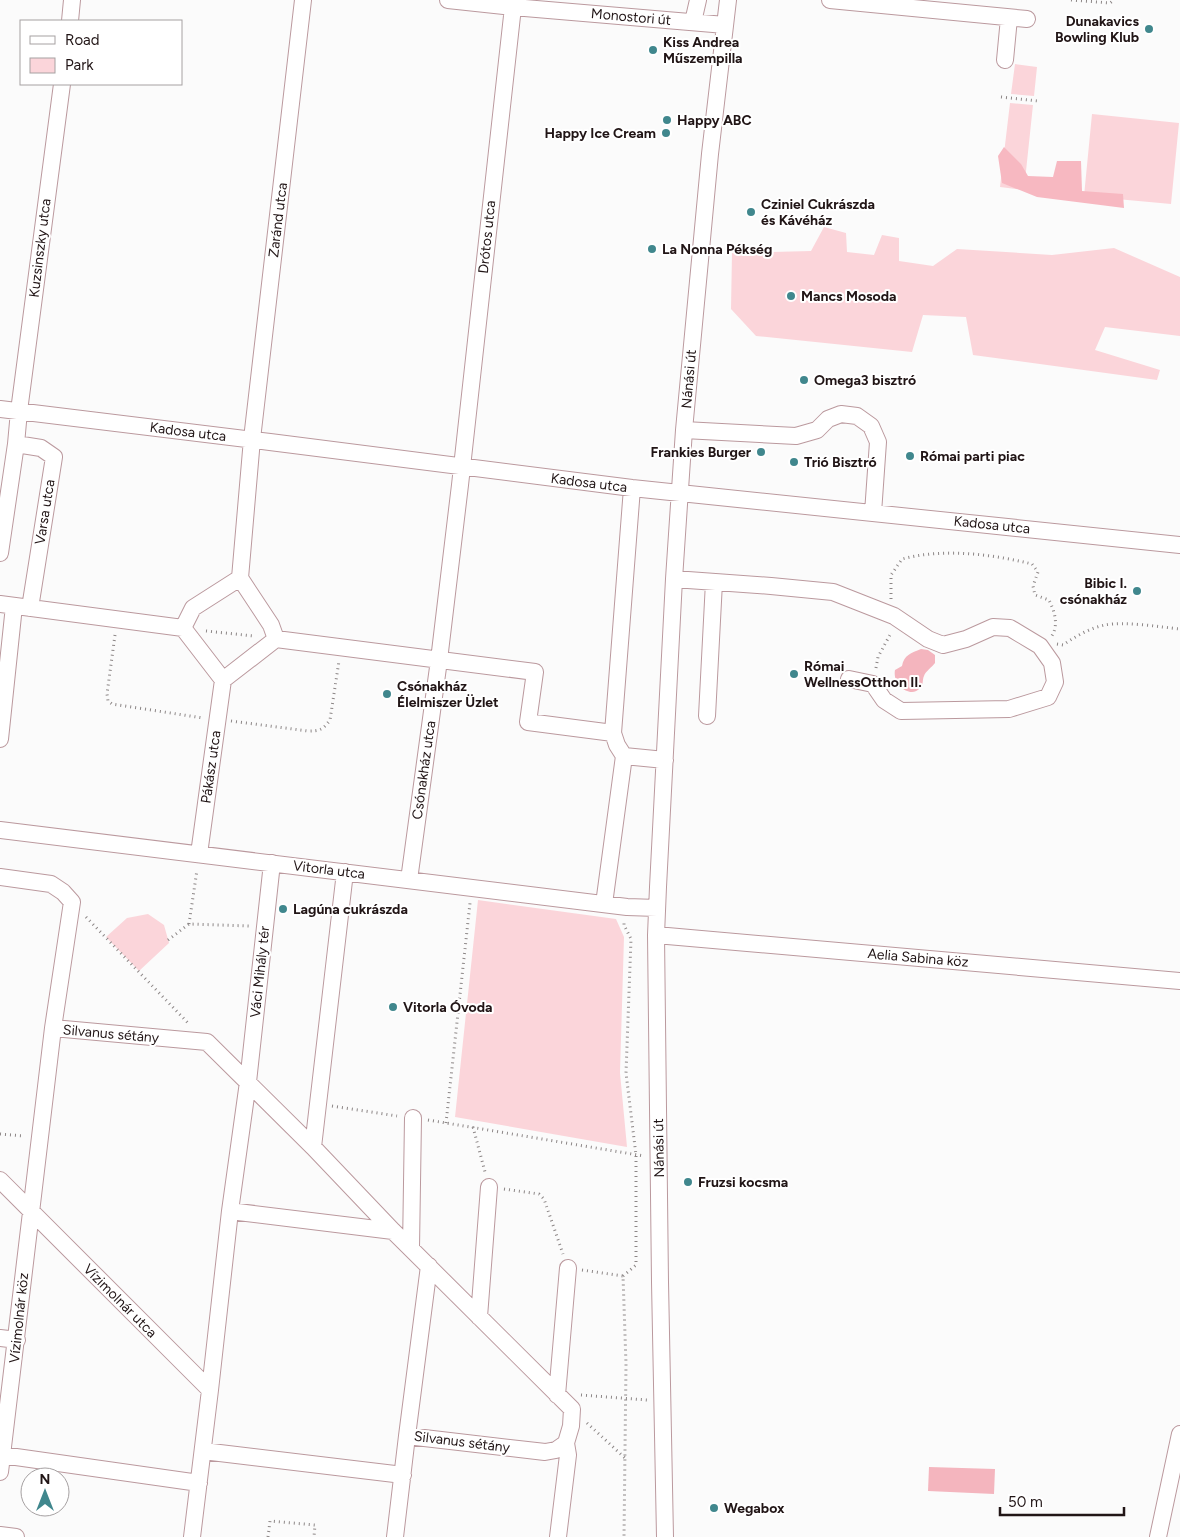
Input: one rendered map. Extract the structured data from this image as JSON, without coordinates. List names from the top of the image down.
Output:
{
  "streets": {
    "street": [
      "Monostori út",
      "Zaránd utca",
      "Drótos utca",
      "Kuzsinszky utca",
      "Nánási út",
      "Kadosa utca",
      "Varsa utca",
      "Pákász utca",
      "Csónakház utca",
      "Vitorla utca",
      "Aelia Sabina köz",
      "Váci Mihály tér",
      "Silvanus sétány",
      "Vízimolnár utca",
      "Vízimolnár köz"
    ]
  },
  "crossings": [
    ["Monostori út", "Drótos utca"],
    ["Monostori út", "Nánási út"],
    ["Zaránd utca", "Kadosa utca"],
    ["Drótos utca", "Kadosa utca"],
    ["Drótos utca", "Csónakház utca"],
    ["Kuzsinszky utca", "Kadosa utca"],
    ["Nánási út", "Kadosa utca"],
    ["Nánási út", "Vitorla utca"],
    ["Nánási út", "Aelia Sabina köz"],
    ["Kadosa utca", "Csónakház utca"],
    ["Pákász utca", "Vitorla utca"],
    ["Csónakház utca", "Vitorla utca"],
    ["Vitorla utca", "Váci Mihály tér"],
    ["Vízimolnár utca", "Vízimolnár köz"]
  ],
  "places": [
    "Dunakavics Bowling Klub",
    "Kiss Andrea Műszempilla",
    "Happy ABC",
    "Happy Ice Cream",
    "Cziniel Cukrászda és Kávéház",
    "La Nonna Pékség",
    "Mancs Mosoda",
    "Omega3 bisztró",
    "Frankies Burger",
    "Római parti piac",
    "Trió Bisztró",
    "Bibic I. csónakház",
    "Római WellnessOtthon II.",
    "Csónakház Élelmiszer Üzlet",
    "Lagúna cukrászda",
    "Vitorla Óvoda",
    "Fruzsi kocsma",
    "Wegabox"
  ],
  "legend": ["Road", "Park"],
  "scale_bar": "50 m",
  "north": "top"
}
